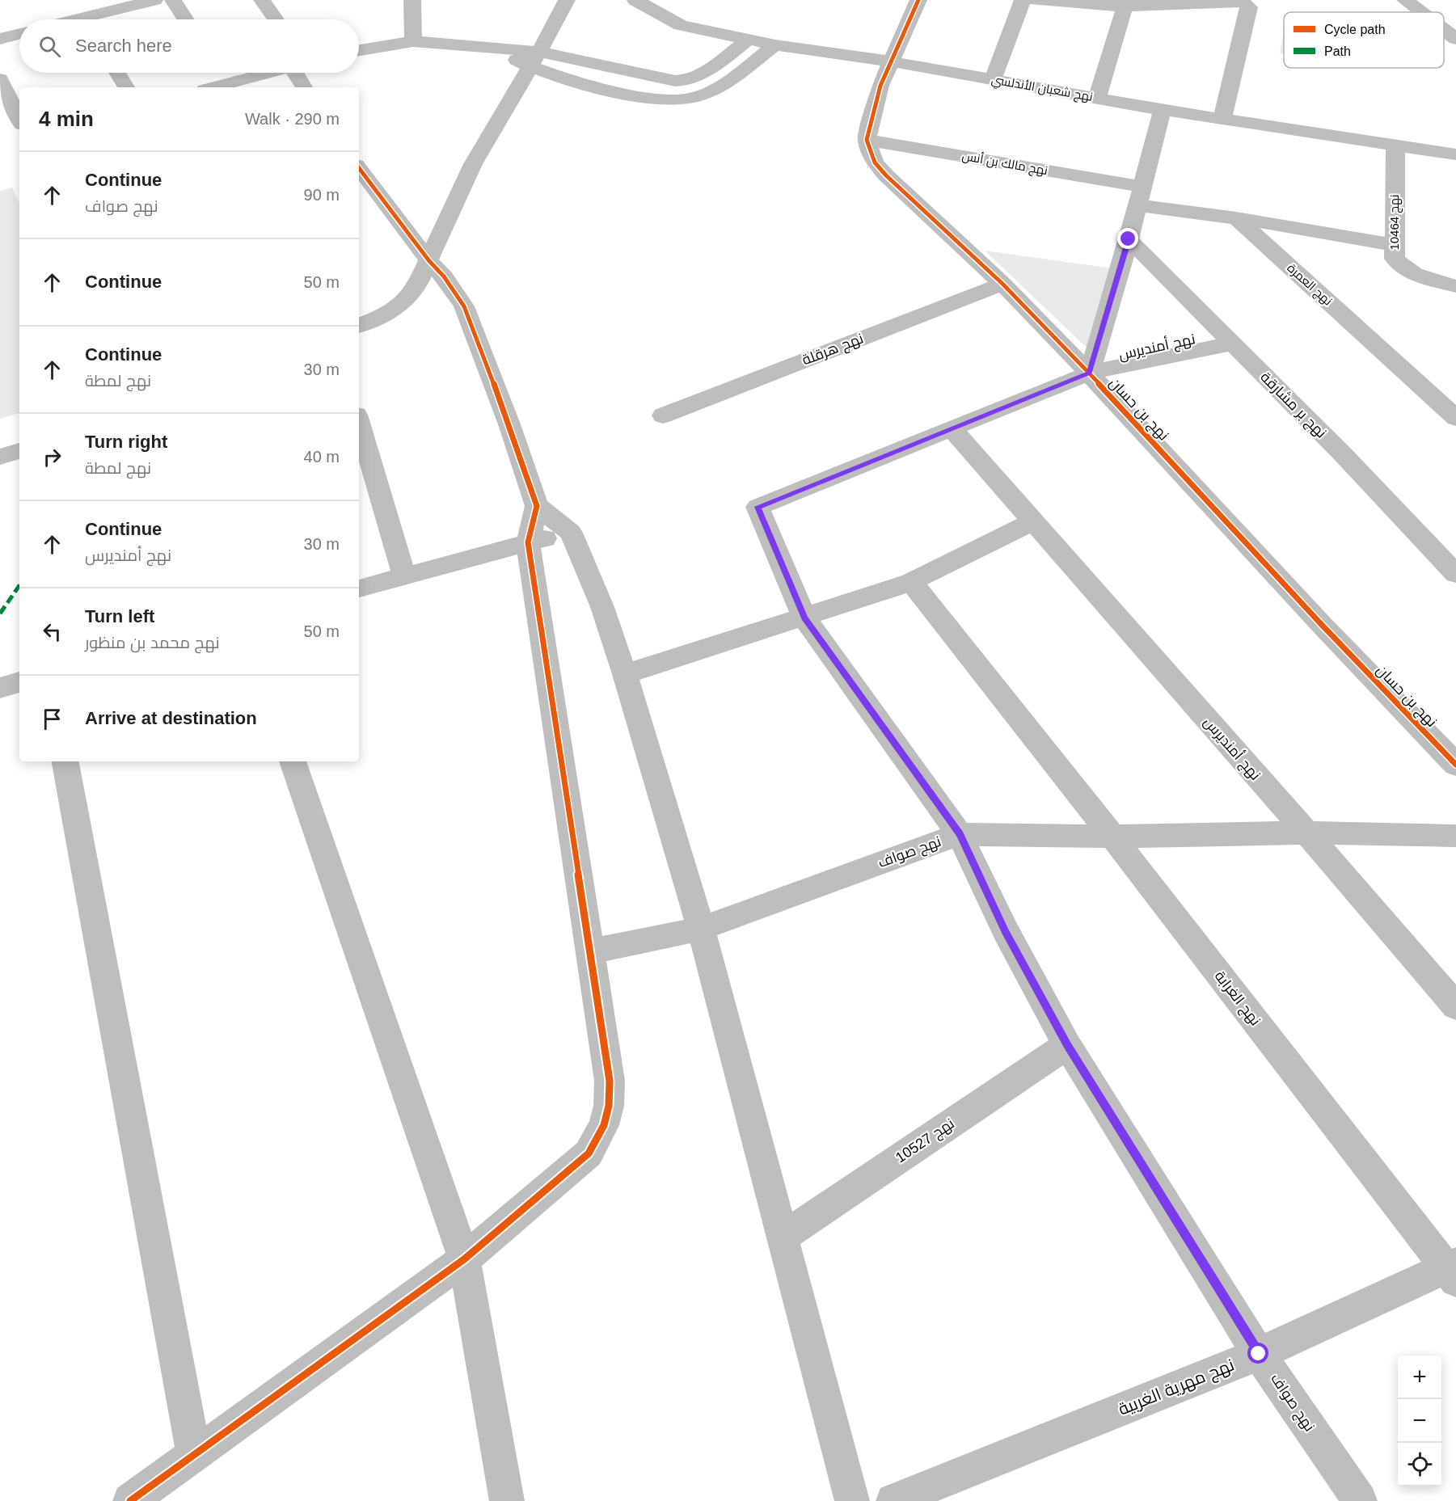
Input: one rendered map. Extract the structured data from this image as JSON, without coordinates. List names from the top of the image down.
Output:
{
  "streets": {
    "street": [
      "نهج شعبان الأندلسي",
      "نهج مالك بن أنس",
      "نهج 10464",
      "نهج العمرة",
      "نهج أمنديرس",
      "نهج هرقلة",
      "نهج بر مشارقة",
      "نهج بن حسان",
      "نهج صواف",
      "نهج الغرابة",
      "نهج 10527",
      "نهج مهرية الغربية"
    ]
  },
  "crossings": [
    ["نهج شعبان الأندلسي", "نهج 10464"],
    ["نهج مالك بن أنس", "نهج بن حسان"],
    ["نهج أمنديرس", "نهج بر مشارقة"],
    ["نهج أمنديرس", "نهج بن حسان"],
    ["نهج هرقلة", "نهج بن حسان"],
    ["نهج صواف", "نهج 10527"],
    ["نهج صواف", "نهج مهرية الغربية"],
    ["نهج الغرابة", "نهج مهرية الغربية"]
  ],
  "legend": ["Cycle path", "Path"],
  "page": {
    "search": "Search here",
    "heading": ["4 min", "Walk · 290 m"],
    "list": [
      ["Continue", "نهج صواف", "90 m"],
      ["Continue", "50 m"],
      ["Continue", "نهج لمطة", "30 m"],
      ["Turn right", "نهج لمطة", "40 m"],
      ["Continue", "نهج أمنديرس", "30 m"],
      ["Turn left", "نهج محمد بن منظور", "50 m"],
      "Arrive at destination"
    ],
    "map_buttons": ["+", "−"]
  }
}
